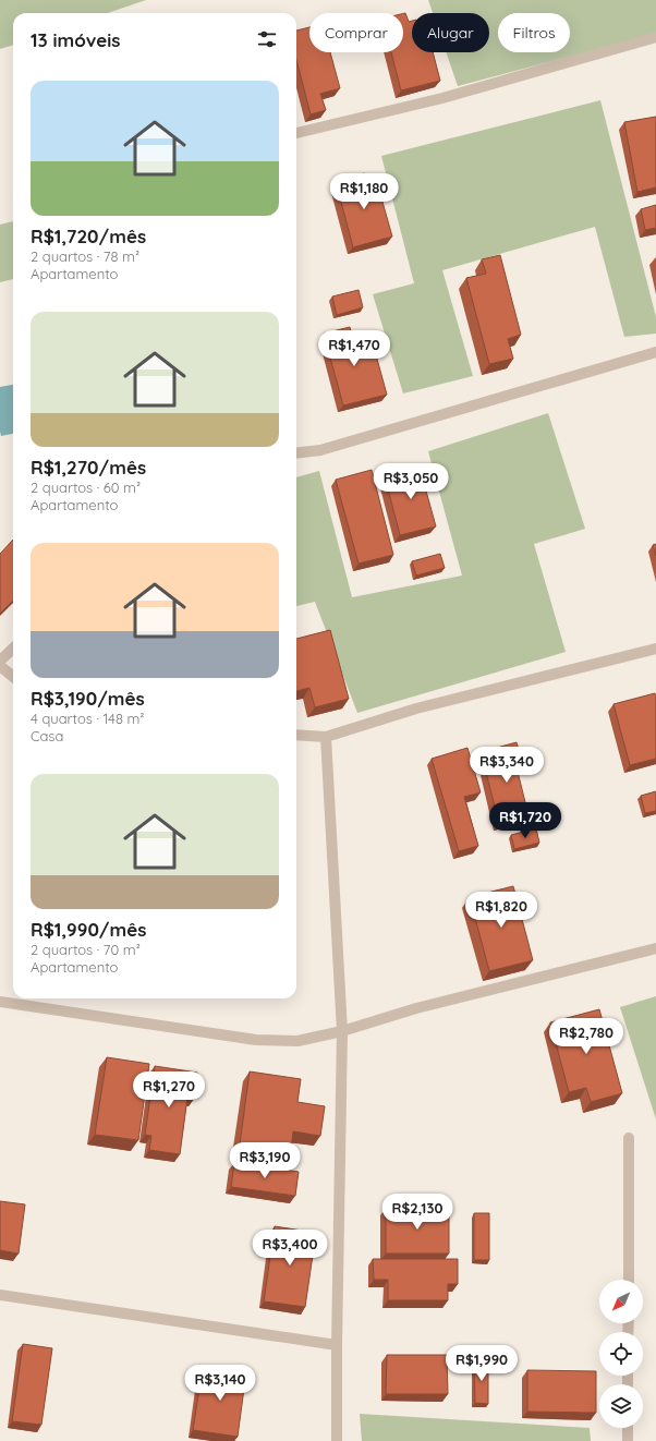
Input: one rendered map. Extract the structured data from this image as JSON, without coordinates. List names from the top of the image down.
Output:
{
  "north": "bottom left",
  "page": {
    "chip": ["Comprar", "Alugar", "Filtros"],
    "heading": "13 imóveis",
    "list": [
      {
        "name": "R$1,720/mês",
        "note": "2 quartos · 78 m² · Apartamento"
      },
      {
        "name": "R$1,270/mês",
        "note": "2 quartos · 60 m² · Apartamento"
      },
      {
        "name": "R$3,190/mês",
        "note": "4 quartos · 148 m² · Casa"
      },
      {
        "name": "R$1,990/mês",
        "note": "2 quartos · 70 m² · Apartamento"
      }
    ],
    "price": [
      "R$1,180",
      "R$1,470",
      "R$3,050",
      "R$3,340",
      "R$1,720",
      "R$1,820",
      "R$2,780",
      "R$1,270",
      "R$3,190",
      "R$2,130",
      "R$3,400",
      "R$1,990",
      "R$3,140"
    ]
  }
}
